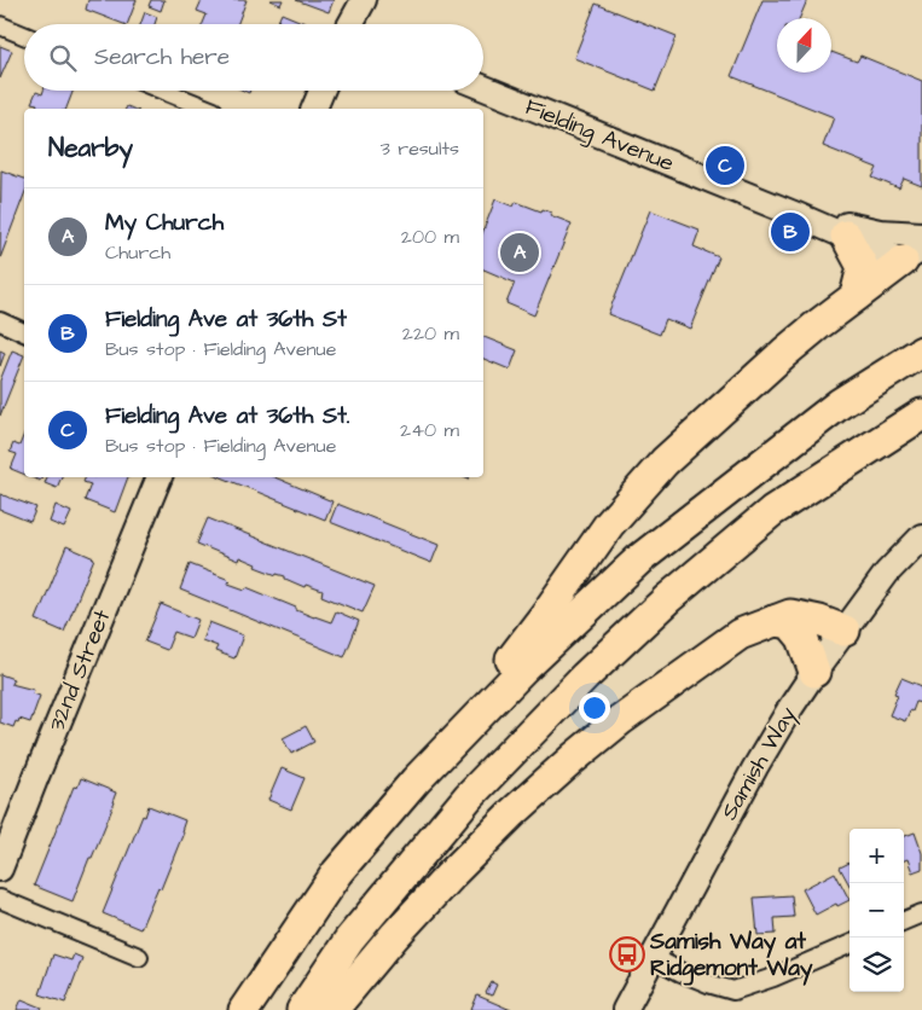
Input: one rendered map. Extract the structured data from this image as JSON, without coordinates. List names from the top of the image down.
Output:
{
  "streets": {
    "street": ["Fielding Avenue", "32nd Street", "Samish Way"]
  },
  "places": {
    "bus stop": ["Samish Way at Ridgemont Way"]
  },
  "north": "top",
  "page": {
    "search": "Search here",
    "heading": ["Nearby", "3 results"],
    "pins": ["C", "B", "A"],
    "list": [
      {
        "mark": "A",
        "name": "My Church",
        "note": "Church",
        "value": "200 m"
      },
      {
        "mark": "B",
        "name": "Fielding Ave at 36th St",
        "note": "Bus stop · Fielding Avenue",
        "value": "220 m"
      },
      {
        "mark": "C",
        "name": "Fielding Ave at 36th St.",
        "note": "Bus stop · Fielding Avenue",
        "value": "240 m"
      }
    ],
    "map_buttons": ["+", "−"]
  }
}
